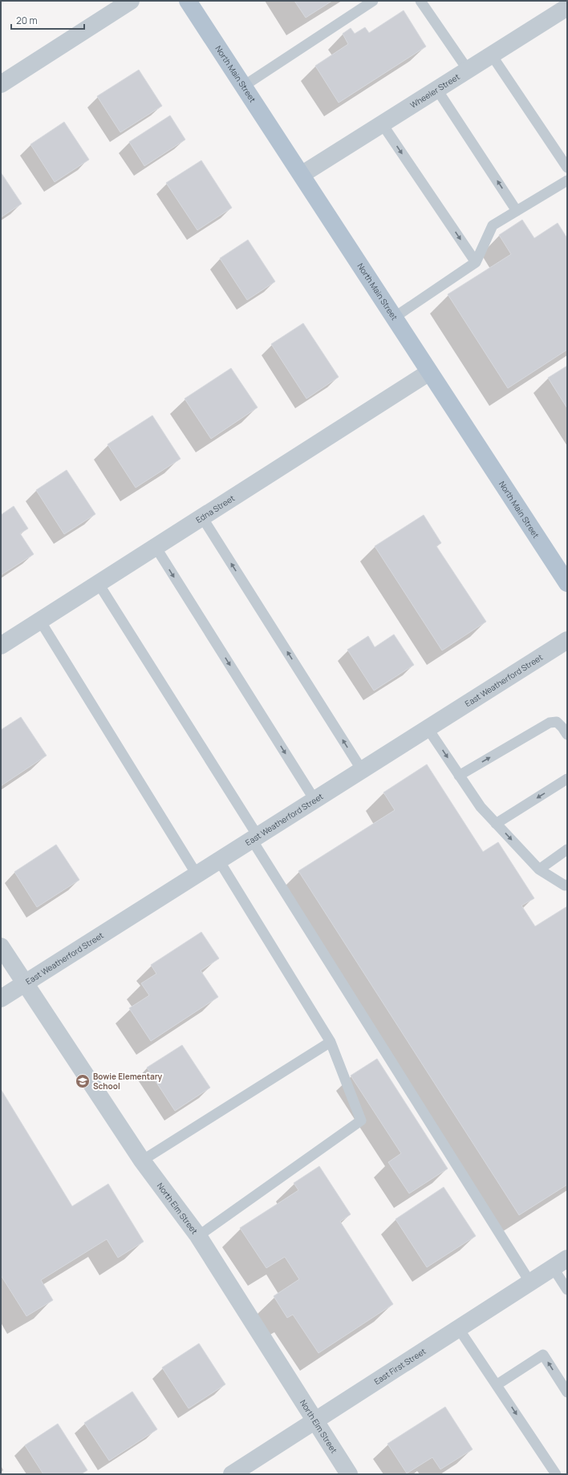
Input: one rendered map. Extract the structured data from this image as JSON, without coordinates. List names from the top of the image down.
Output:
{
  "streets": {
    "main road": ["North Main Street"],
    "street": [
      "Wheeler Street",
      "Edna Street",
      "East Weatherford Street",
      "North Elm Street",
      "East First Street"
    ]
  },
  "crossings": [
    ["North Main Street", "Wheeler Street"],
    ["North Main Street", "Edna Street"],
    ["East Weatherford Street", "North Elm Street"],
    ["North Elm Street", "East First Street"]
  ],
  "places": {
    "school or university": ["Bowie Elementary School"]
  },
  "scale_bar": "20 m"
}
